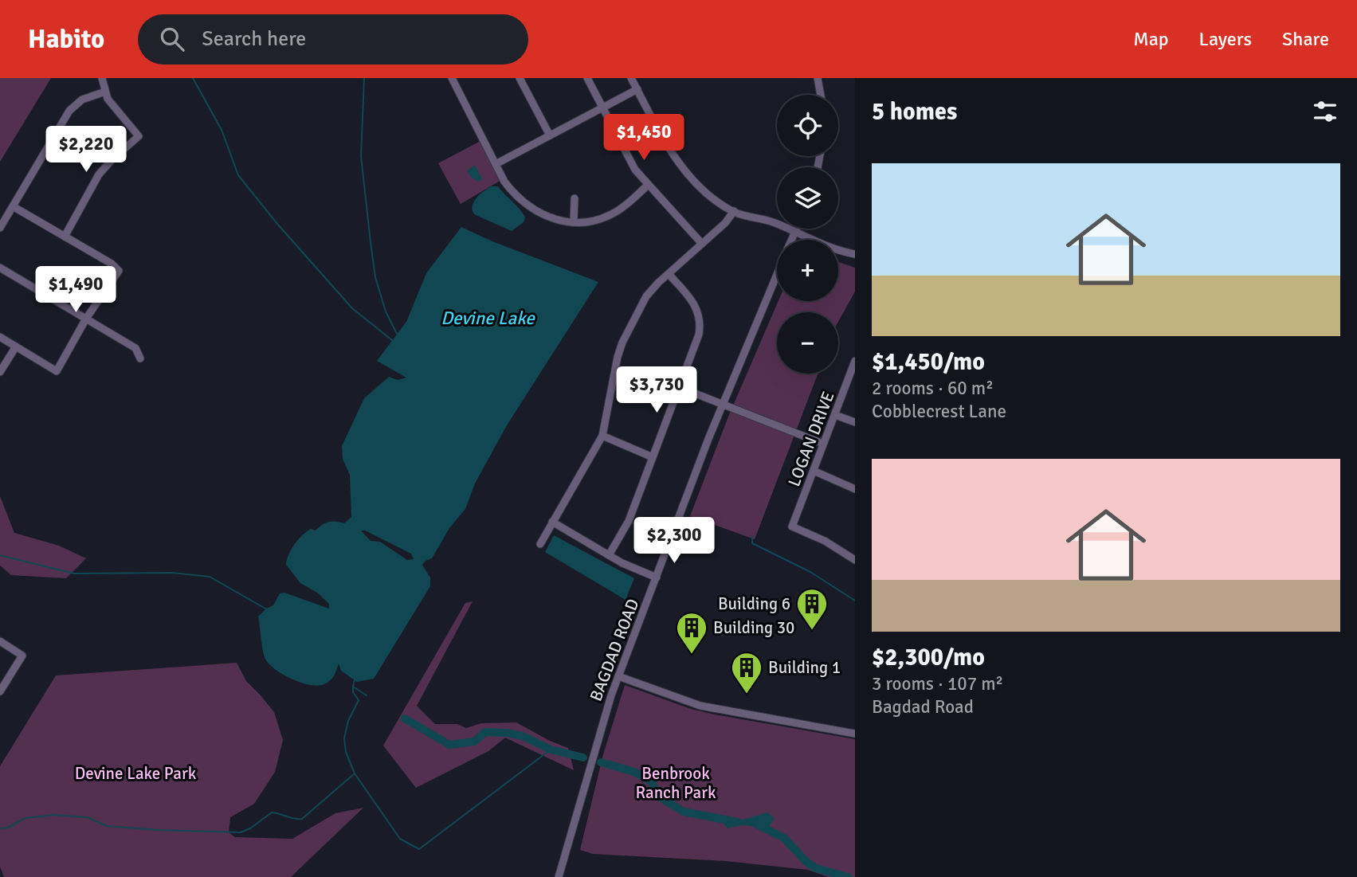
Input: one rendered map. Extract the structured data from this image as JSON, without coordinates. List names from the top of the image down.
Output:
{
  "streets": {
    "street": ["LOGAN DRIVE", "BAGDAD ROAD"]
  },
  "water": ["Devine Lake"],
  "parks": ["Devine Lake Park", "Benbrook Ranch Park"],
  "places": {
    "building": ["Building 6", "Building 30", "Building 1"]
  },
  "page": {
    "header": "Habito",
    "search": "Search here",
    "nav": ["Map", "Layers", "Share"],
    "heading": "5 homes",
    "map_buttons": ["+", "−"],
    "price": [
      "$1,450",
      "$2,220",
      "$1,490",
      "$3,730",
      "$2,300"
    ],
    "list": [
      {
        "name": "$1,450/mo",
        "note": "2 rooms · 60 m² · Cobblecrest Lane"
      },
      {
        "name": "$2,300/mo",
        "note": "3 rooms · 107 m² · Bagdad Road"
      }
    ]
  }
}
